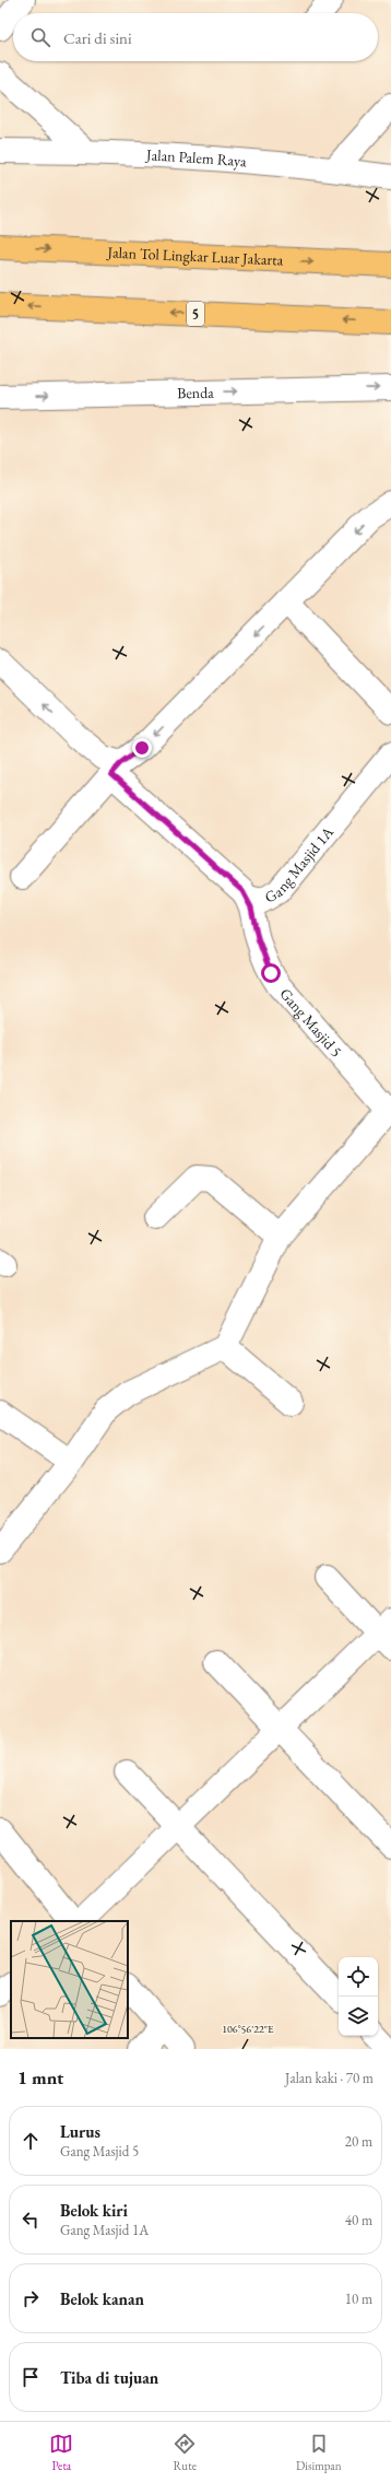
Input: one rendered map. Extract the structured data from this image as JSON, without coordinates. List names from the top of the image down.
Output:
{
  "streets": {
    "highway": ["Jalan Tol Lingkar Luar Jakarta", "5"],
    "street": [
      "Jalan Palem Raya",
      "Benda",
      "Gang Masjid 1A",
      "Gang Masjid 5"
    ]
  },
  "crossings": [
    ["Gang Masjid 1A", "Gang Masjid 5"]
  ],
  "one_way": ["Benda"],
  "page": {
    "search": "Cari di sini",
    "heading": ["1 mnt", "Jalan kaki · 70 m"],
    "list": [
      ["Lurus", "Gang Masjid 5", "20 m"],
      ["Belok kiri", "Gang Masjid 1A", "40 m"],
      ["Belok kanan", "10 m"],
      "Tiba di tujuan"
    ],
    "nav": ["Peta", "Rute", "Disimpan"]
  },
  "coordinates": ["106°56'22\"E"]
}
